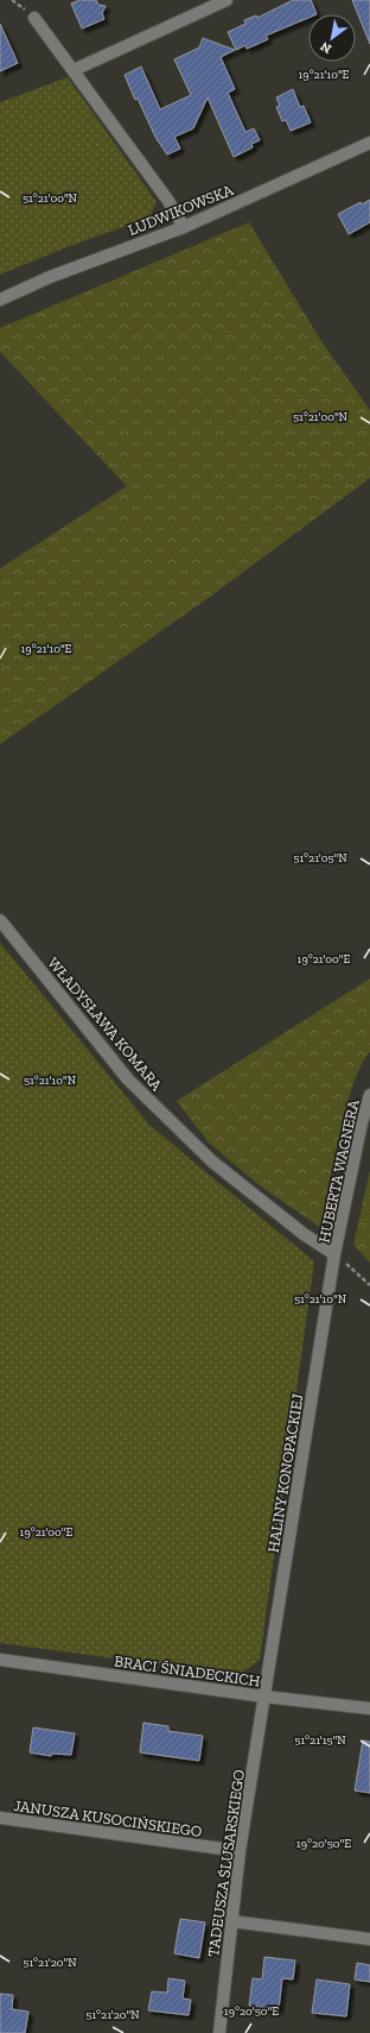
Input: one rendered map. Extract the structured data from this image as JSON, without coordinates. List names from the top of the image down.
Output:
{
  "streets": {
    "street": [
      "LUDWIKOWSKA",
      "WŁADYSŁAWA KOMARA",
      "HUBERTA WAGNERA",
      "HALINY KONOPACKIEJ",
      "BRACI ŚNIADECKICH",
      "JANUSZA KUSOCIŃSKIEGO",
      "TADEUSZA ŚLUSARSKIEGO"
    ]
  },
  "crossings": [
    ["WŁADYSŁAWA KOMARA", "HUBERTA WAGNERA"],
    ["WŁADYSŁAWA KOMARA", "HALINY KONOPACKIEJ"],
    ["HUBERTA WAGNERA", "HALINY KONOPACKIEJ"],
    ["HALINY KONOPACKIEJ", "BRACI ŚNIADECKICH"],
    ["HALINY KONOPACKIEJ", "TADEUSZA ŚLUSARSKIEGO"],
    ["BRACI ŚNIADECKICH", "TADEUSZA ŚLUSARSKIEGO"],
    ["JANUSZA KUSOCIŃSKIEGO", "TADEUSZA ŚLUSARSKIEGO"]
  ],
  "north": "bottom left",
  "coordinates": [
    "19°21'10\"E",
    "51°21'00\"N",
    "51°21'05\"N",
    "19°21'00\"E",
    "51°21'10\"N",
    "51°21'15\"N",
    "19°20'50\"E",
    "51°21'20\"N"
  ]
}
